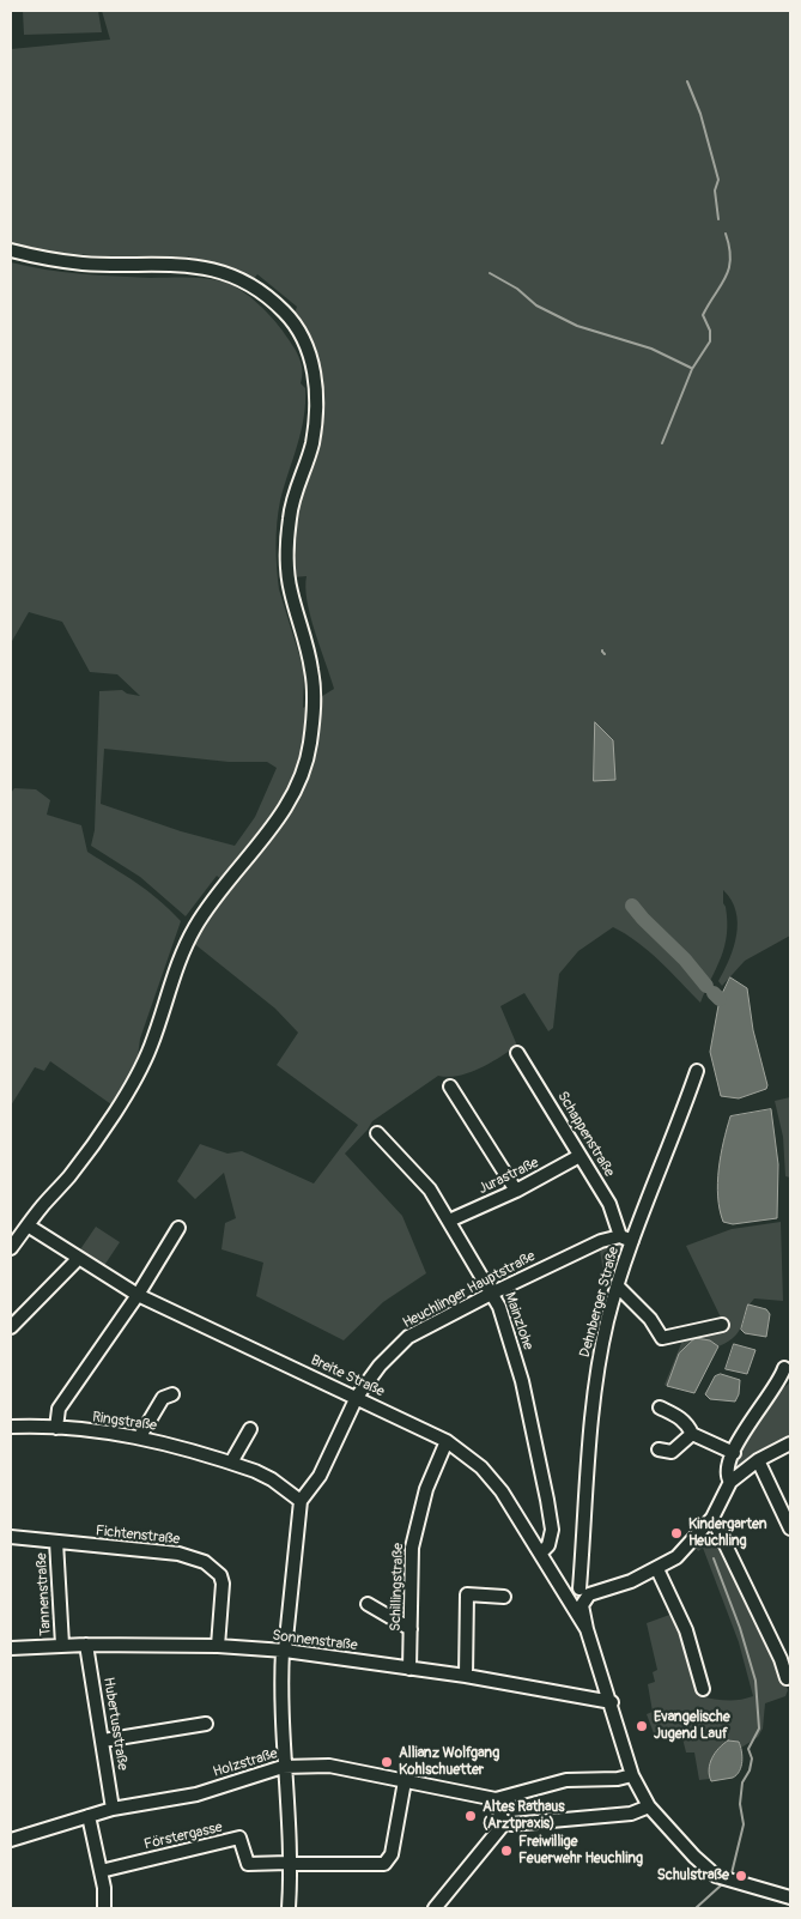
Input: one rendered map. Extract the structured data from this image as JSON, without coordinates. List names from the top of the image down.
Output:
{
  "streets": {
    "street": [
      "Schappenstraße",
      "Jurastraße",
      "Heuchlinger Hauptstraße",
      "Dehnberger Straße",
      "Mainzlohe",
      "Breite Straße",
      "Ringstraße",
      "Fichtenstraße",
      "Schillingstraße",
      "Tannenstraße",
      "Sonnenstraße",
      "Hubertusstraße",
      "Holzstraße",
      "Förstergasse"
    ]
  },
  "crossings": [
    ["Schappenstraße", "Jurastraße"],
    ["Schappenstraße", "Heuchlinger Hauptstraße"],
    ["Jurastraße", "Mainzlohe"],
    ["Heuchlinger Hauptstraße", "Mainzlohe"],
    ["Heuchlinger Hauptstraße", "Breite Straße"],
    ["Heuchlinger Hauptstraße", "Ringstraße"],
    ["Dehnberger Straße", "Breite Straße"],
    ["Mainzlohe", "Breite Straße"],
    ["Breite Straße", "Schillingstraße"],
    ["Fichtenstraße", "Tannenstraße"],
    ["Fichtenstraße", "Sonnenstraße"],
    ["Schillingstraße", "Sonnenstraße"],
    ["Tannenstraße", "Sonnenstraße"],
    ["Sonnenstraße", "Hubertusstraße"],
    ["Hubertusstraße", "Holzstraße"],
    ["Holzstraße", "Förstergasse"]
  ],
  "places": [
    "Kindergarten Heuchling",
    "Evangelische Jugend Lauf",
    "Allianz Wolfgang Kohlschuetter",
    "Altes Rathaus (Arztpraxis)",
    "Freiwillige Feuerwehr Heuchling",
    "Schulstraße"
  ]
}
